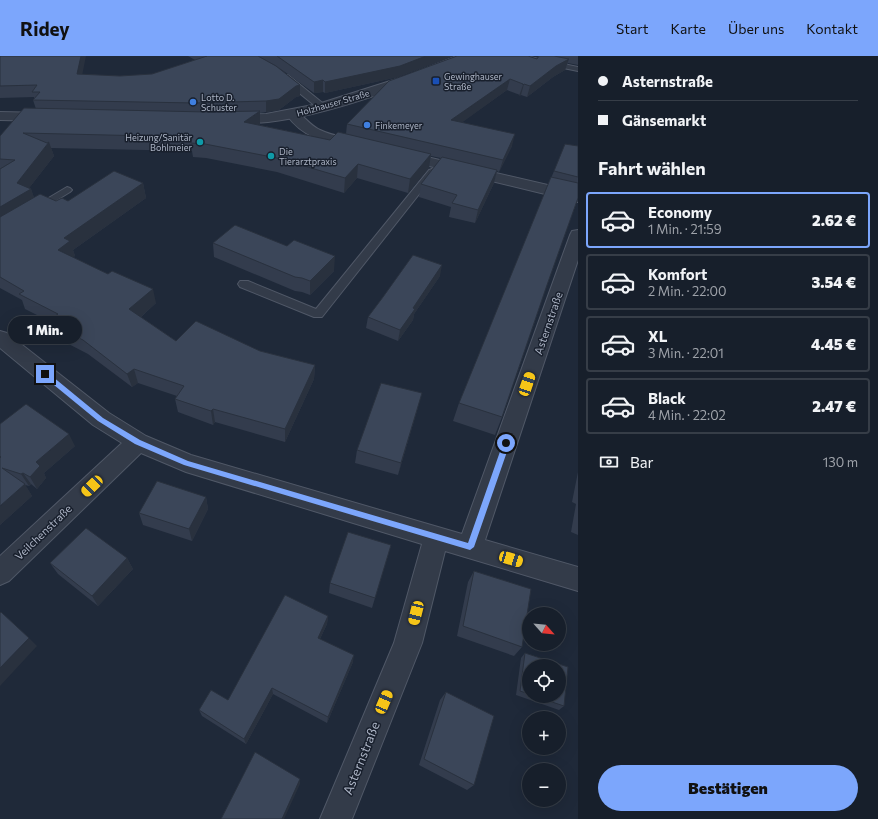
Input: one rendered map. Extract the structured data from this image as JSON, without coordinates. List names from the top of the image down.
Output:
{
  "streets": {
    "street": ["Holzhauser Straße", "Asternstraße", "Veilchenstraße"]
  },
  "places": {
    "transit": ["Gewinghauser Straße"],
    "other": [
      "Lotto D. Schuster",
      "Finkemeyer",
      "Heizung/Sanitär Bohlmeier",
      "Die Tierarztpraxis"
    ]
  },
  "north": "bottom right",
  "page": {
    "header": "Ridey",
    "nav": [
      "Start",
      "Karte",
      "Über uns",
      "Kontakt"
    ],
    "banner": ["Asternstraße", "Gänsemarkt"],
    "heading": "Fahrt wählen",
    "list": [
      {
        "name": "Economy",
        "note": "1 Min. · 21:59",
        "value": "2.62 €"
      },
      {
        "name": "Komfort",
        "note": "2 Min. · 22:00",
        "value": "3.54 €"
      },
      {
        "name": "XL",
        "note": "3 Min. · 22:01",
        "value": "4.45 €"
      },
      {
        "name": "Black",
        "note": "4 Min. · 22:02",
        "value": "2.47 €"
      }
    ],
    "bubble": "1 Min.",
    "pay": ["Bar", "130 m"],
    "map_buttons": ["+", "−"],
    "buttons": "Bestätigen"
  }
}
